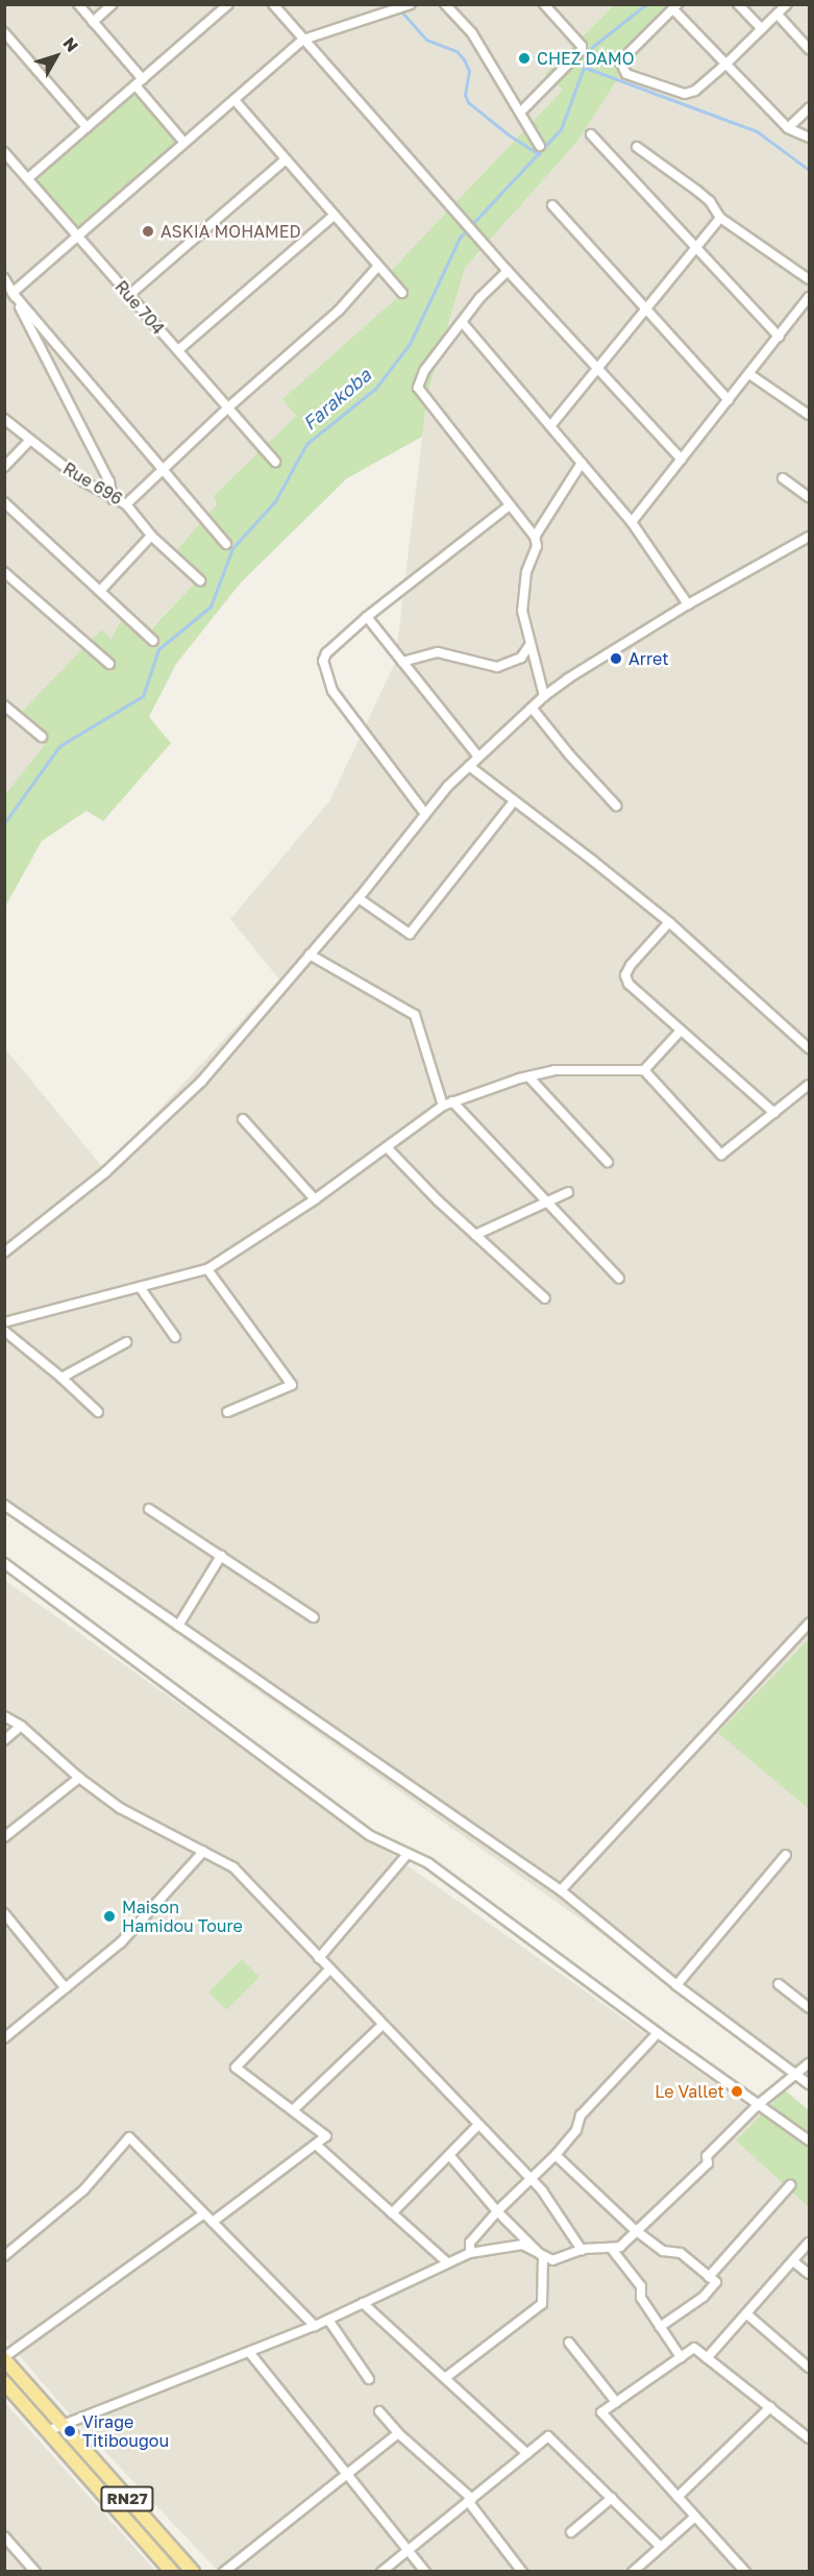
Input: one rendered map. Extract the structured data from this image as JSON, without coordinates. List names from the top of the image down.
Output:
{
  "streets": {
    "main road": ["RN27"],
    "street": ["Rue 704", "Rue 696"]
  },
  "water": ["Farakoba"],
  "places": [
    "CHEZ DAMO",
    "ASKIA MOHAMED",
    "Arret",
    "Maison Hamidou Toure",
    "Le Vallet",
    "Virage Titibougou"
  ],
  "north": "top right"
}
